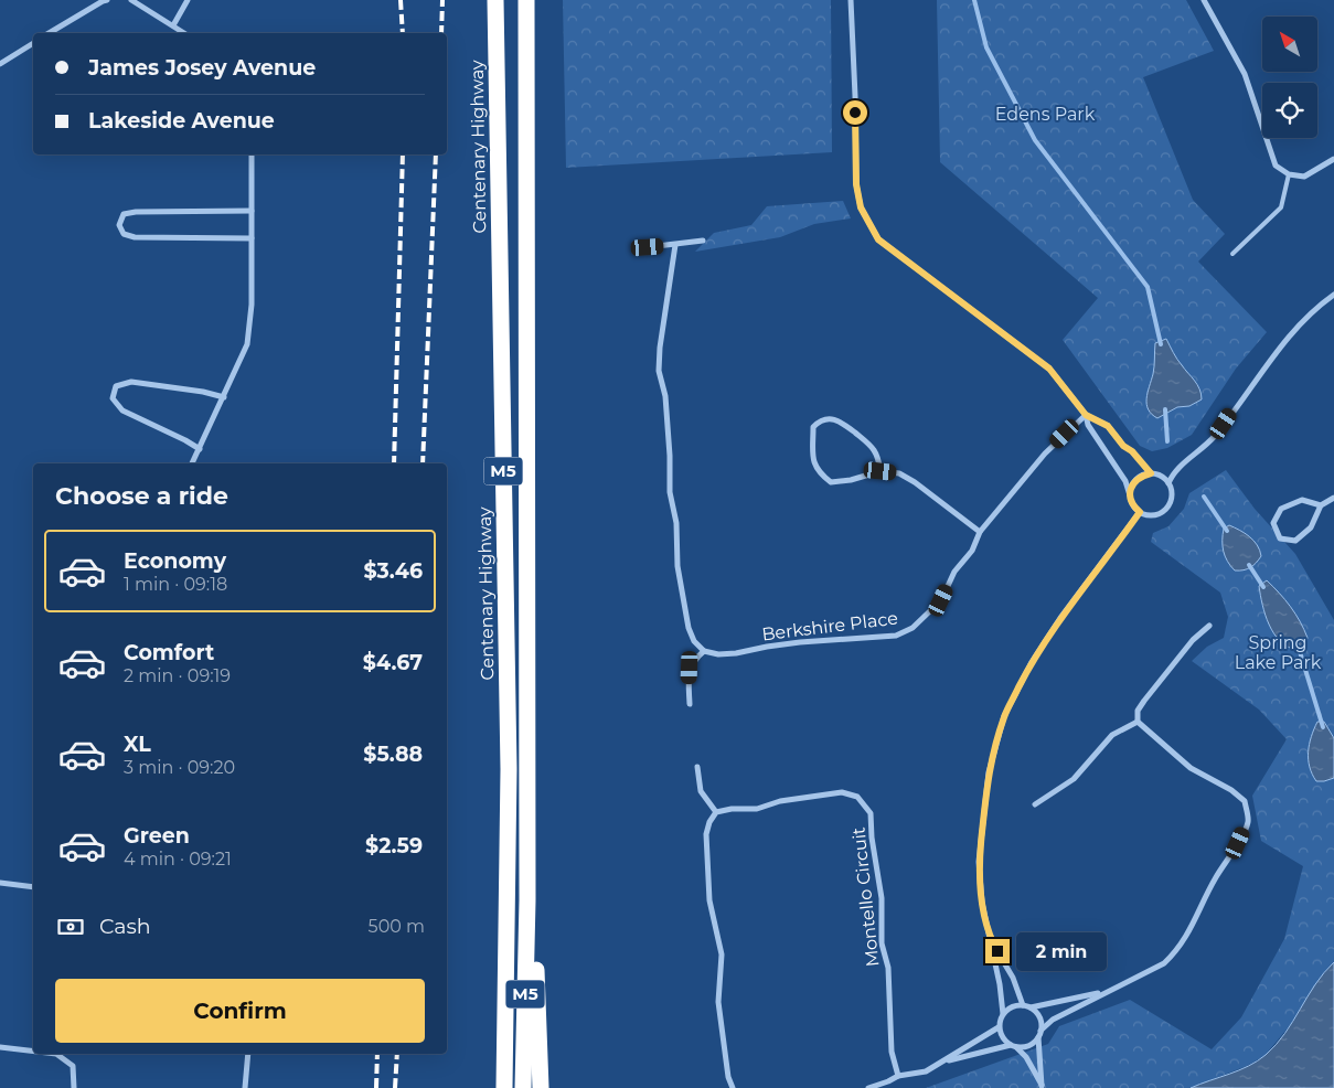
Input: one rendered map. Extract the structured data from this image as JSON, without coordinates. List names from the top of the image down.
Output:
{
  "streets": {
    "highway": ["Centenary Highway", "M5"],
    "street": ["Berkshire Place", "Montello Circuit"]
  },
  "parks": ["Edens Park", "Spring Lake Park"],
  "north": "top left",
  "page": {
    "banner": ["James Josey Avenue", "Lakeside Avenue"],
    "heading": "Choose a ride",
    "list": [
      {
        "name": "Economy",
        "note": "1 min · 09:18",
        "value": "$3.46"
      },
      {
        "name": "Comfort",
        "note": "2 min · 09:19",
        "value": "$4.67"
      },
      {
        "name": "XL",
        "note": "3 min · 09:20",
        "value": "$5.88"
      },
      {
        "name": "Green",
        "note": "4 min · 09:21",
        "value": "$2.59"
      }
    ],
    "pay": ["Cash", "500 m"],
    "bubble": "2 min",
    "buttons": "Confirm"
  }
}
